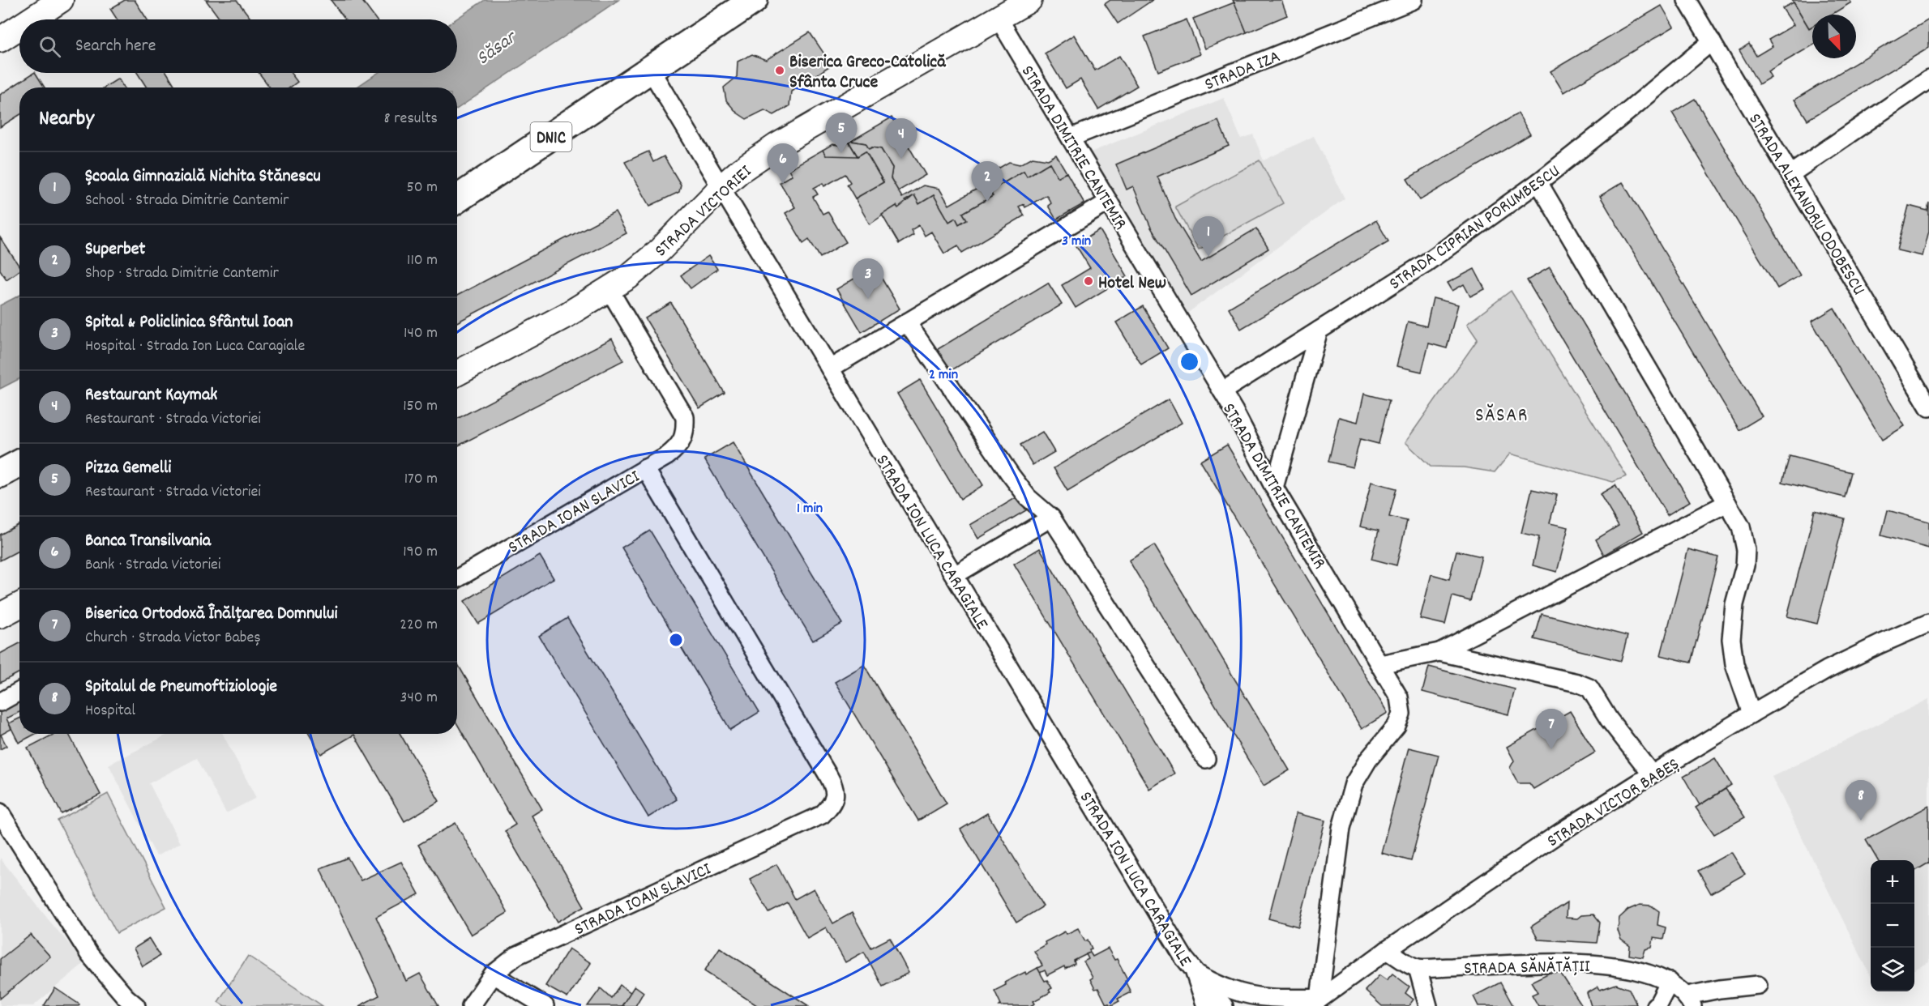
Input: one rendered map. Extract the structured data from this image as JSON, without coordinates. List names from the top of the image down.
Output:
{
  "streets": {
    "main road": ["DN1C"],
    "street": [
      "STRADA IZA",
      "STRADA DIMITRIE CANTEMIR",
      "STRADA ALEXANDRU ODOBESCU",
      "STRADA VICTORIEI",
      "STRADA CIPRIAN PORUMBESCU",
      "STRADA IOAN SLAVICI",
      "STRADA ION LUCA CARAGIALE",
      "STRADA VICTOR BABEȘ",
      "STRADA SĂNĂTĂȚII"
    ]
  },
  "crossings": [
    ["STRADA IZA", "STRADA DIMITRIE CANTEMIR"],
    ["DN1C", "STRADA ION LUCA CARAGIALE"],
    ["STRADA DIMITRIE CANTEMIR", "STRADA VICTORIEI"],
    ["STRADA DIMITRIE CANTEMIR", "STRADA CIPRIAN PORUMBESCU"],
    ["STRADA DIMITRIE CANTEMIR", "STRADA VICTOR BABEȘ"],
    ["STRADA ALEXANDRU ODOBESCU", "STRADA CIPRIAN PORUMBESCU"],
    ["STRADA VICTORIEI", "STRADA IOAN SLAVICI"],
    ["STRADA VICTORIEI", "STRADA ION LUCA CARAGIALE"]
  ],
  "districts": ["SĂSAR"],
  "water": ["Săsar"],
  "places": ["Biserica Greco-Catolică Sfânta Cruce", "Hotel New"],
  "north": "bottom right",
  "page": {
    "search": "Search here",
    "heading": ["Nearby", "8 results"],
    "pins": [
      "5",
      "4",
      "6",
      "2",
      "1",
      "3",
      "7",
      "8"
    ],
    "list": [
      {
        "mark": "1",
        "name": "Școala Gimnazială Nichita Stănescu",
        "note": "School · Strada Dimitrie Cantemir",
        "value": "50 m"
      },
      {
        "mark": "2",
        "name": "Superbet",
        "note": "Shop · Strada Dimitrie Cantemir",
        "value": "110 m"
      },
      {
        "mark": "3",
        "name": "Spital & Policlinica Sfântul Ioan",
        "note": "Hospital · Strada Ion Luca Caragiale",
        "value": "140 m"
      },
      {
        "mark": "4",
        "name": "Restaurant Kaymak",
        "note": "Restaurant · Strada Victoriei",
        "value": "150 m"
      },
      {
        "mark": "5",
        "name": "Pizza Gemelli",
        "note": "Restaurant · Strada Victoriei",
        "value": "170 m"
      },
      {
        "mark": "6",
        "name": "Banca Transilvania",
        "note": "Bank · Strada Victoriei",
        "value": "190 m"
      },
      {
        "mark": "7",
        "name": "Biserica Ortodoxă Înălțarea Domnului",
        "note": "Church · Strada Victor Babeș",
        "value": "220 m"
      },
      {
        "mark": "8",
        "name": "Spitalul de Pneumoftiziologie",
        "note": "Hospital",
        "value": "340 m"
      }
    ],
    "map_buttons": ["+", "−"]
  },
  "rings": ["3 min", "2 min", "1 min"]
}
